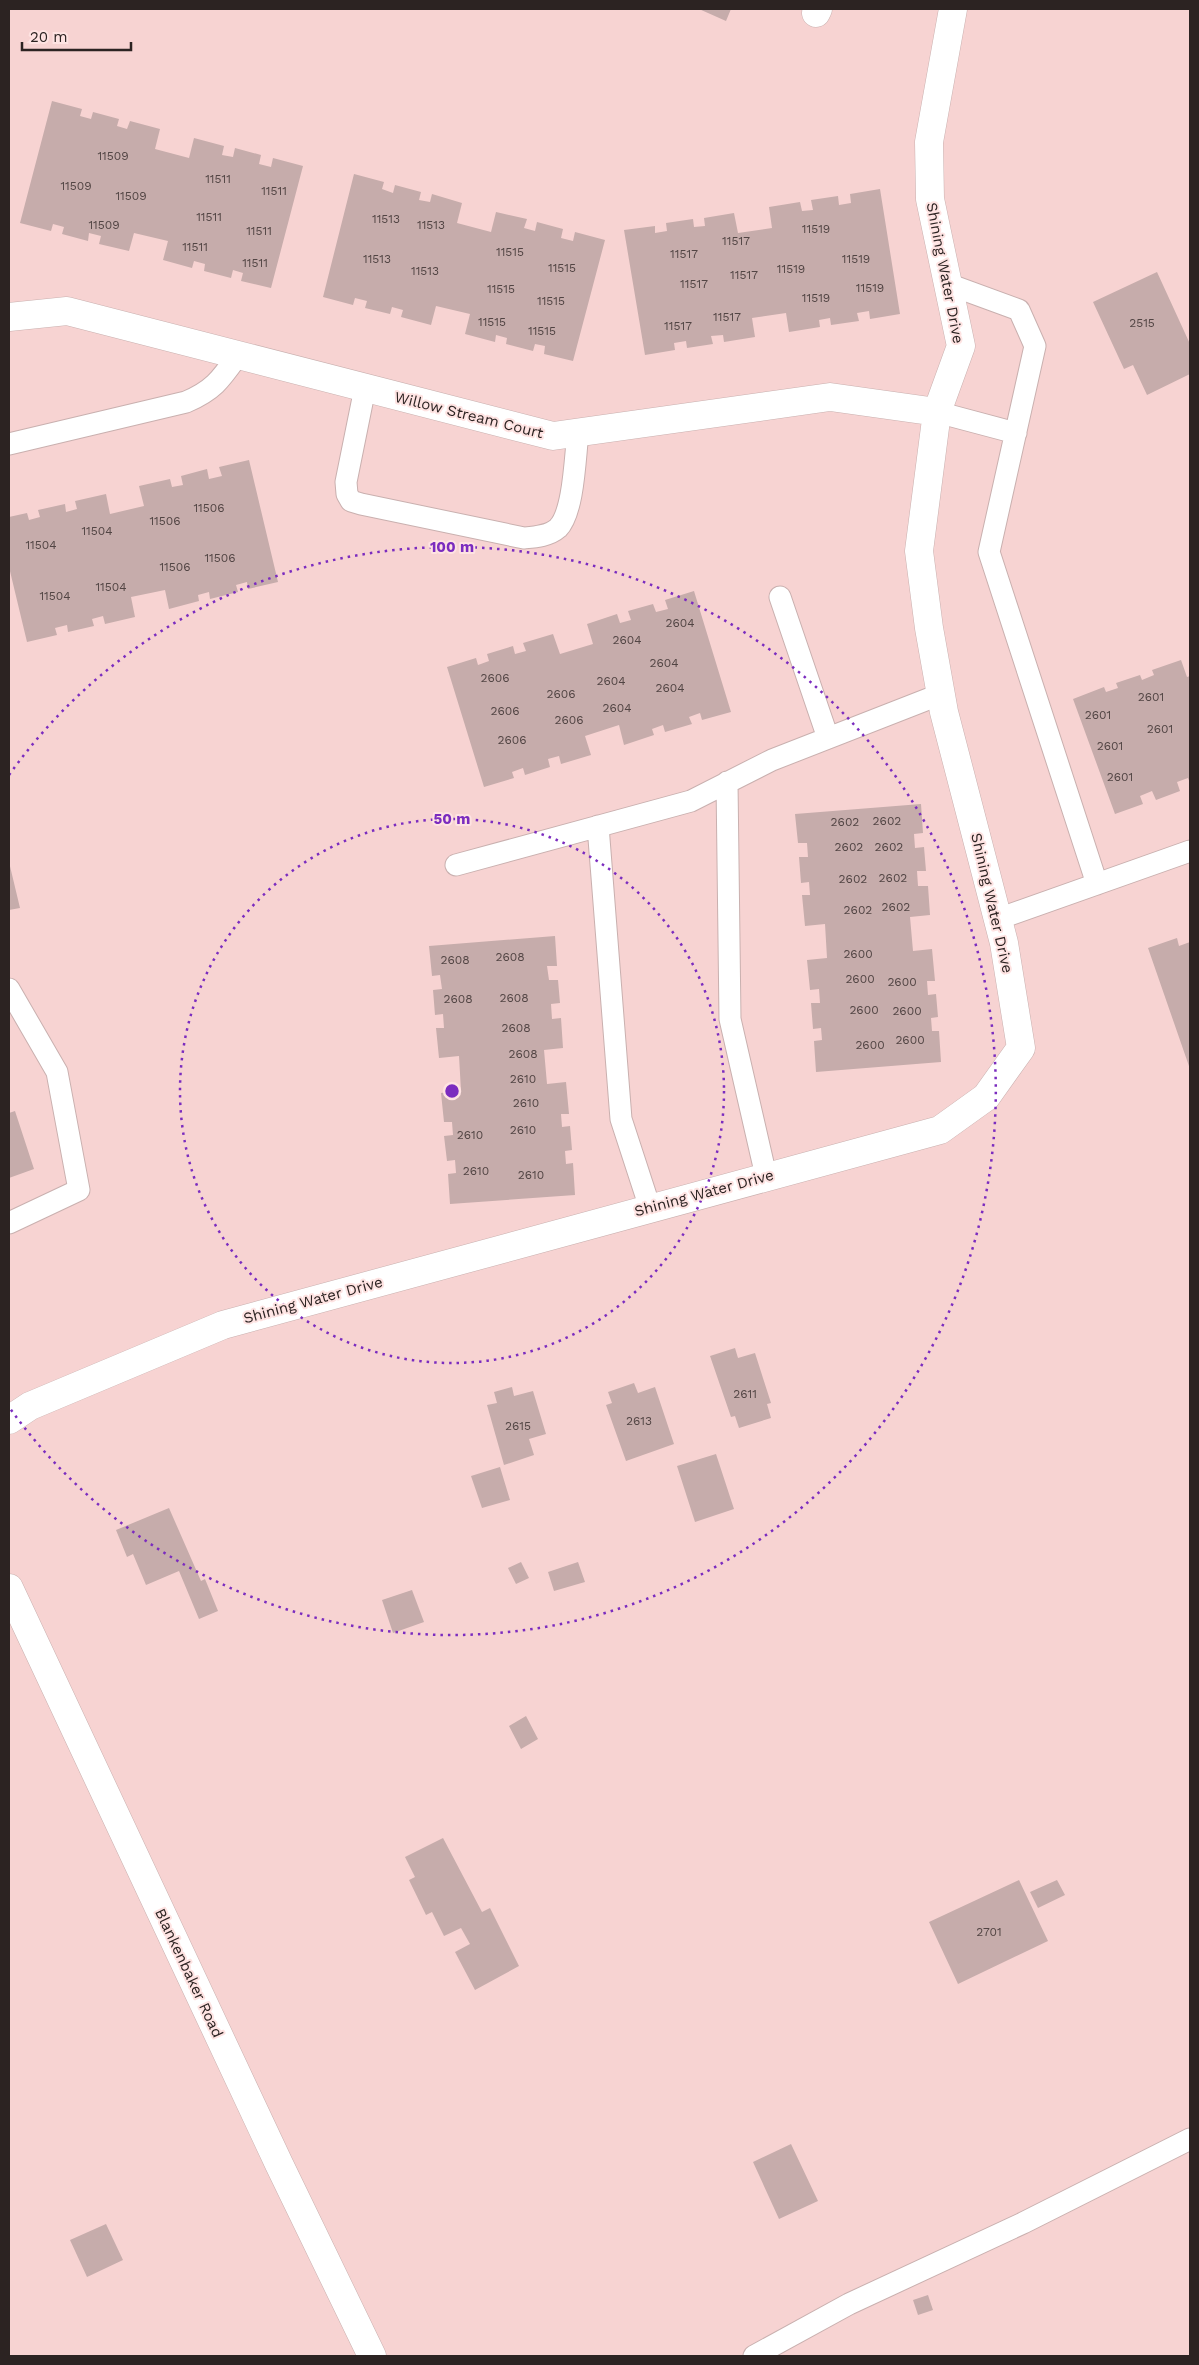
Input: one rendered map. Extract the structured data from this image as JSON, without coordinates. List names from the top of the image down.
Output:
{
  "streets": {
    "street": ["Shining Water Drive", "Willow Stream Court", "Blankenbaker Road"]
  },
  "crossings": [
    ["Shining Water Drive", "Willow Stream Court"]
  ],
  "house_numbers": [
    "11509",
    "11511",
    "11509",
    "11511",
    "11509",
    "11511",
    "11513",
    "11509",
    "11513",
    "11519",
    "11511",
    "11517",
    "11511",
    "11515",
    "11517",
    "11513",
    "11519",
    "11511",
    "11515",
    "11519",
    "11513",
    "11517",
    "11517",
    "11519",
    "11515",
    "11519",
    "11515",
    "11517",
    "11515",
    "2515",
    "11517",
    "11515",
    "11506",
    "11506",
    "11504",
    "11504",
    "11506",
    "11506",
    "11504",
    "11504",
    "2604",
    "2604",
    "2604",
    "2606",
    "2604",
    "2604",
    "2606",
    "2601",
    "2604",
    "2606",
    "2601",
    "2606",
    "2601",
    "2606",
    "2601",
    "2601",
    "2602",
    "2602",
    "2602",
    "2602",
    "2602",
    "2602",
    "2602",
    "2602",
    "2600",
    "2608",
    "2608",
    "2600",
    "2600",
    "2608",
    "2608",
    "2600",
    "2600",
    "2608",
    "2600",
    "2600",
    "2608",
    "2610",
    "2610",
    "2610",
    "2610",
    "2610",
    "2610",
    "2611",
    "2613",
    "2615",
    "2701"
  ],
  "scale_bar": "20 m",
  "rings": ["100 m", "50 m"]
}
